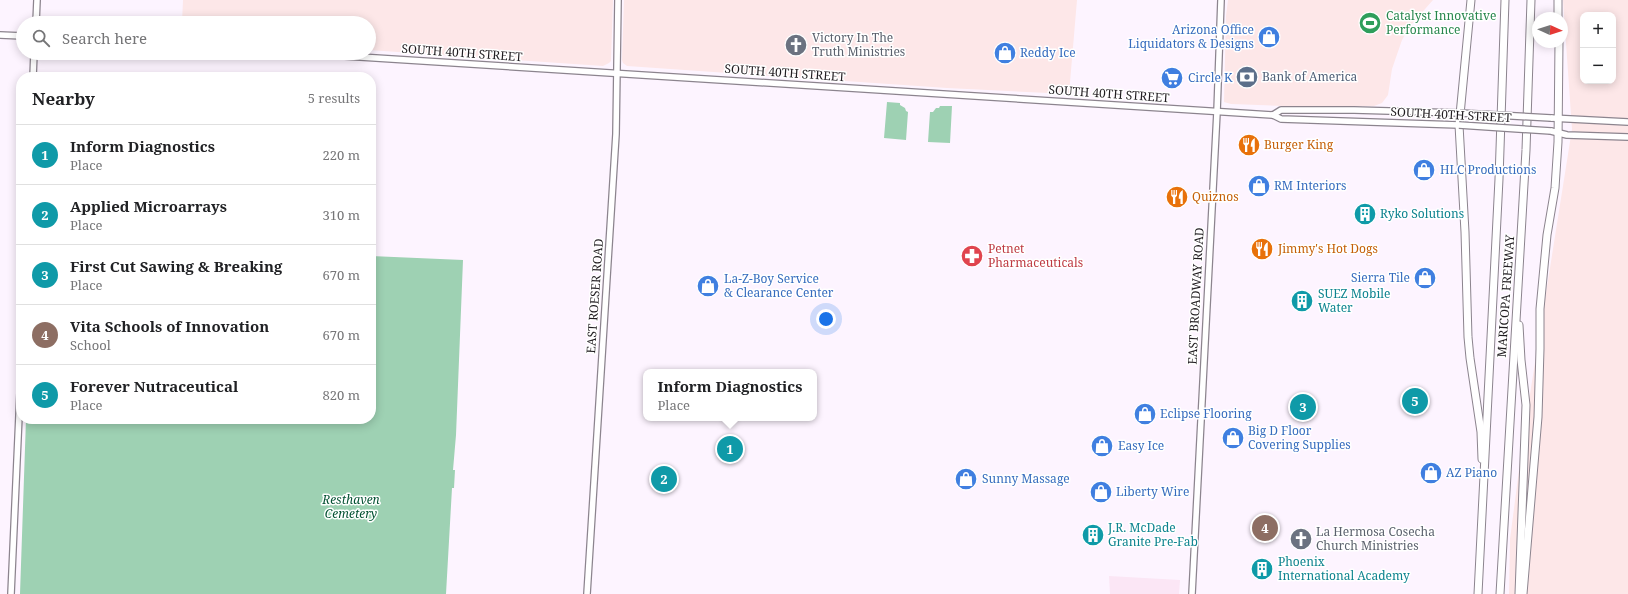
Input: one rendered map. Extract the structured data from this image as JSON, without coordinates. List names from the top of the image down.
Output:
{
  "streets": {
    "highway": ["MARICOPA FREEWAY"],
    "main road": ["SOUTH 40TH STREET", "EAST ROESER ROAD", "EAST BROADWAY ROAD"]
  },
  "crossings": [
    ["SOUTH 40TH STREET", "EAST ROESER ROAD"],
    ["SOUTH 40TH STREET", "EAST BROADWAY ROAD"]
  ],
  "parks": ["Resthaven Cemetery"],
  "places": {
    "sports": ["Catalyst Innovative Performance"],
    "shop": [
      "Arizona Office Liquidators & Designs",
      "Reddy Ice",
      "HLC Productions",
      "RM Interiors",
      "Sierra Tile",
      "La-Z-Boy Service & Clearance Center",
      "Eclipse Flooring",
      "Big D Floor Covering Supplies",
      "Easy Ice",
      "AZ Piano",
      "Sunny Massage",
      "Liberty Wire"
    ],
    "church": ["Victory In The Truth Ministries", "La Hermosa Cosecha Church Ministries"],
    "bank": ["Bank of America"],
    "supermarket": ["Circle K"],
    "restaurant": ["Burger King", "Quiznos", "Jimmy's Hot Dogs"],
    "building": [
      "Ryko Solutions",
      "SUEZ Mobile Water",
      "J.R. McDade Granite Pre-Fab",
      "Phoenix International Academy"
    ],
    "pharmacy": ["Petnet Pharmaceuticals"]
  },
  "north": "right",
  "page": {
    "map_buttons": ["+", "−"],
    "search": "Search here",
    "heading": ["Nearby", "5 results"],
    "list": [
      {
        "mark": "1",
        "name": "Inform Diagnostics",
        "note": "Place",
        "value": "220 m"
      },
      {
        "mark": "2",
        "name": "Applied Microarrays",
        "note": "Place",
        "value": "310 m"
      },
      {
        "mark": "3",
        "name": "First Cut Sawing & Breaking",
        "note": "Place",
        "value": "670 m"
      },
      {
        "mark": "4",
        "name": "Vita Schools of Innovation",
        "note": "School",
        "value": "670 m"
      },
      {
        "mark": "5",
        "name": "Forever Nutraceutical",
        "note": "Place",
        "value": "820 m"
      }
    ],
    "popup": ["Inform Diagnostics", "Place"],
    "pins": [
      "5",
      "3",
      "1",
      "2",
      "4"
    ]
  }
}
